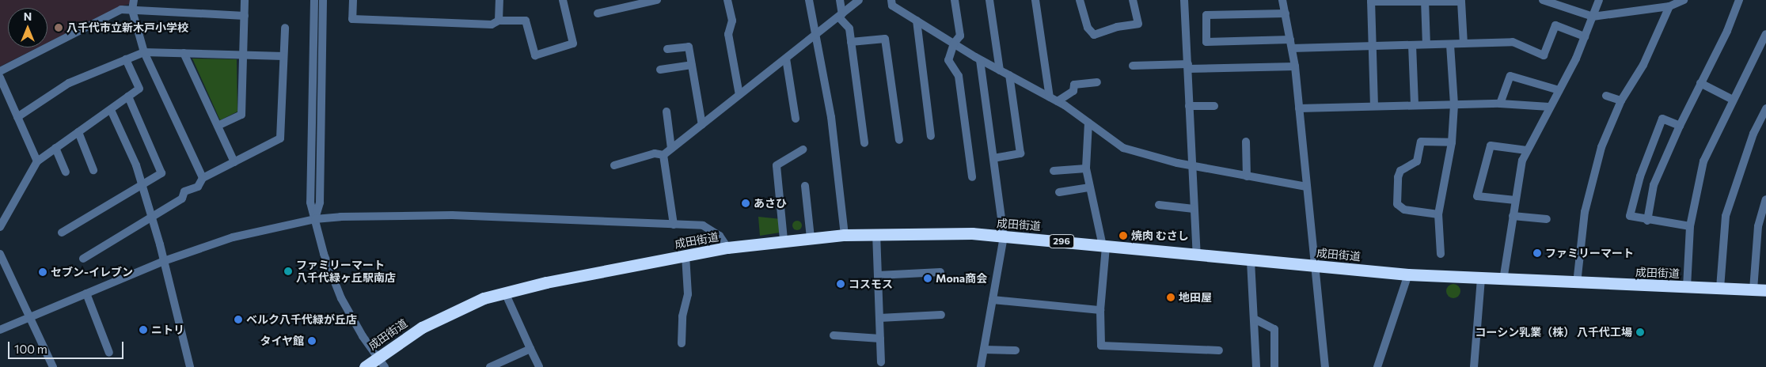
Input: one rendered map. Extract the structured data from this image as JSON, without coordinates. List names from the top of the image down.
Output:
{
  "streets": {
    "highway": ["成田街道", "296"]
  },
  "places": [
    "八千代市立新木戸小学校",
    "あさひ",
    "焼肉 むさし",
    "ファミリーマート",
    "ファミリーマート 八千代緑ヶ丘駅南店",
    "セブン-イレブン",
    "Mona商会",
    "コスモス",
    "地田屋",
    "ベルク八千代緑が丘店",
    "ニトリ",
    "コーシン乳業（株） 八千代工場",
    "タイヤ館"
  ],
  "scale_bar": "100 m",
  "north": "top"
}
